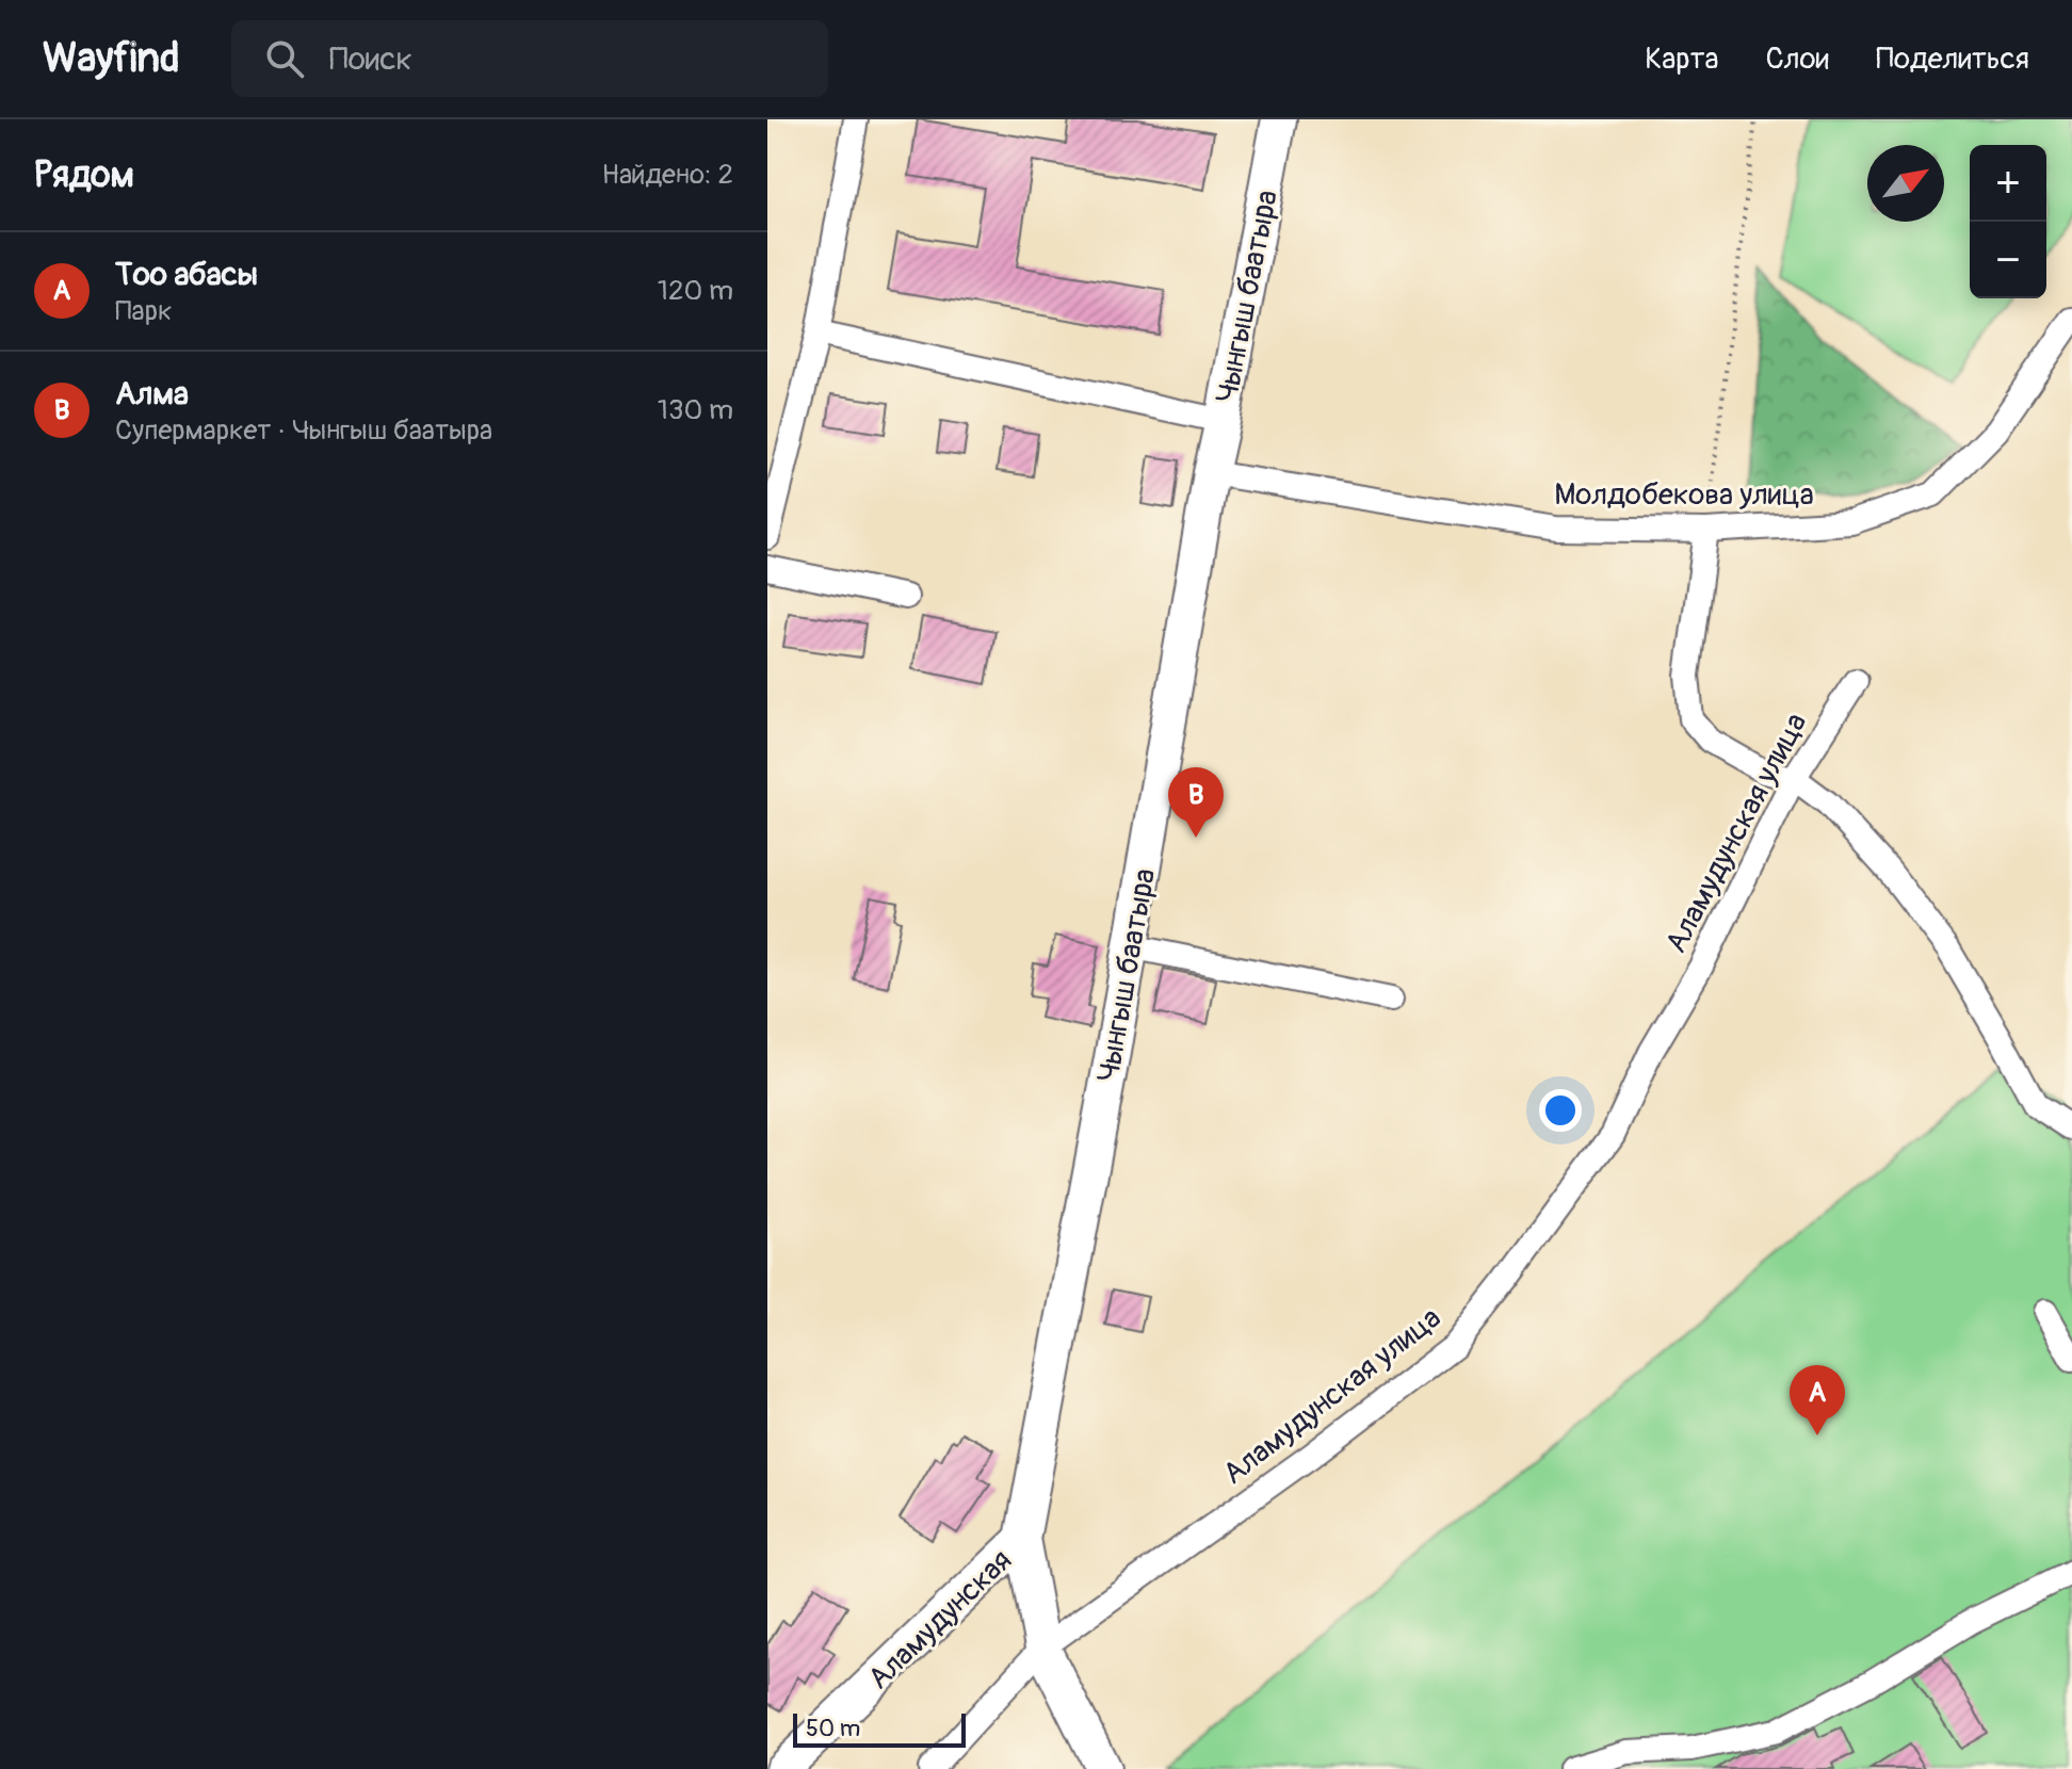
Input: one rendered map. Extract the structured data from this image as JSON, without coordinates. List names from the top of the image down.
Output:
{
  "streets": {
    "main road": ["Чынгыш баатыра", "Аламудунская"],
    "street": ["Молдобекова улица", "Аламудунская улица"]
  },
  "crossings": [
    ["Чынгыш баатыра", "Молдобекова улица"],
    ["Чынгыш баатыра", "Аламудунская улица"],
    ["Чынгыш баатыра", "Аламудунская"]
  ],
  "scale_bar": "50 m",
  "north": "top right",
  "page": {
    "header": "Wayfind",
    "search": "Поиск",
    "nav": ["Карта", "Слои", "Поделиться"],
    "heading": ["Рядом", "Найдено: 2"],
    "map_buttons": ["+", "−"],
    "list": [
      {
        "mark": "A",
        "name": "Тоо абасы",
        "note": "Парк",
        "value": "120 m"
      },
      {
        "mark": "B",
        "name": "Алма",
        "note": "Супермаркет · Чынгыш баатыра",
        "value": "130 m"
      }
    ],
    "pins": ["B", "A"],
    "scale": "50 m"
  }
}
